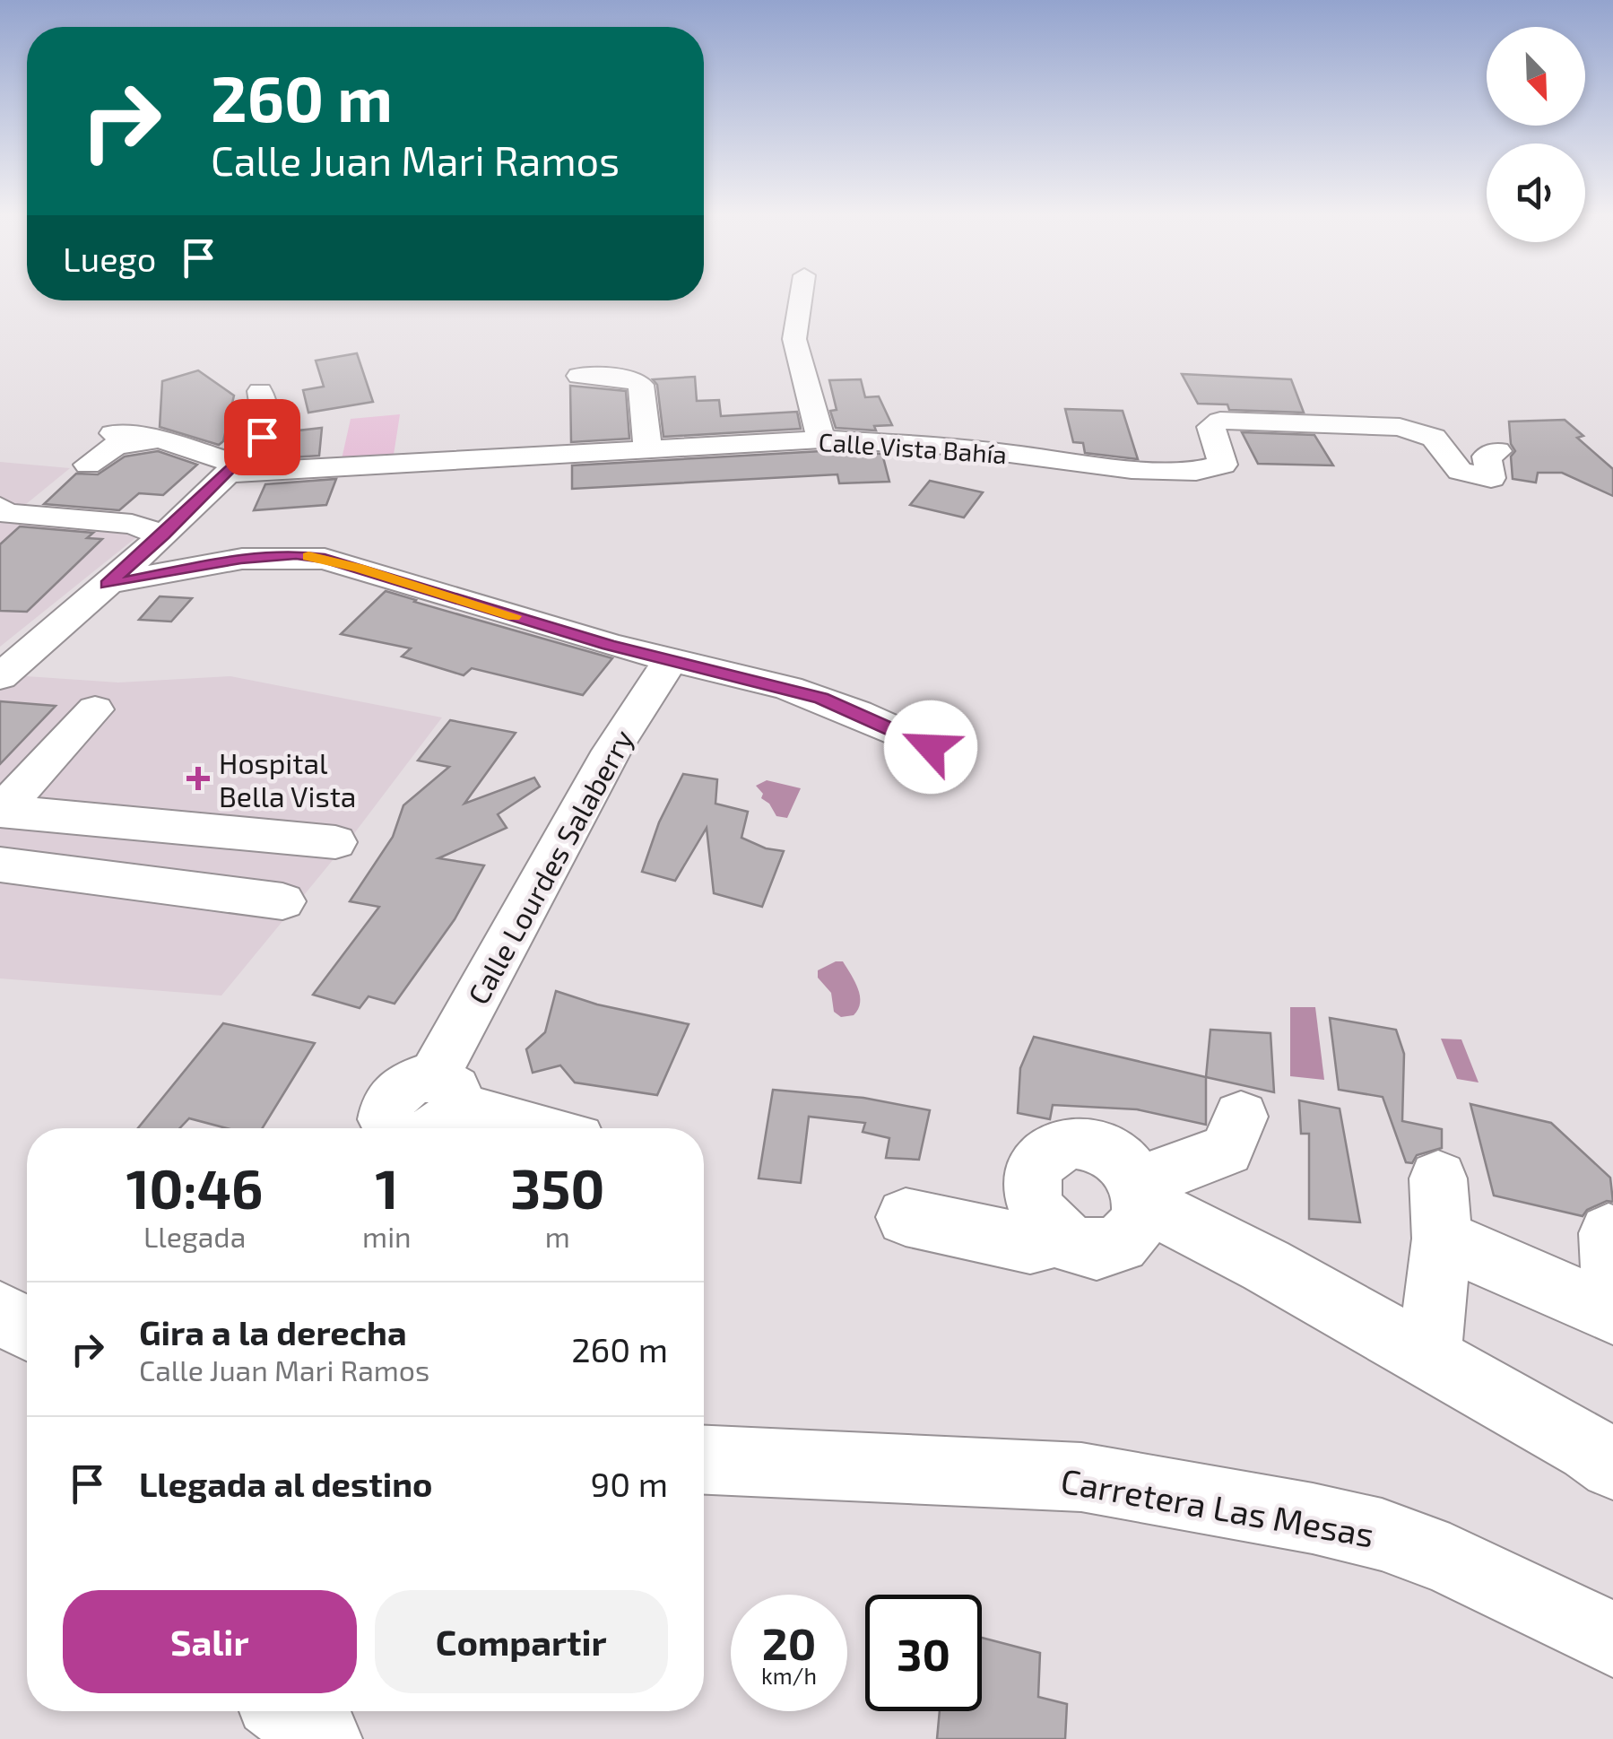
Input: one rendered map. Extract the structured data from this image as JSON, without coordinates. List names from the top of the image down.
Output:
{
  "streets": {
    "street": ["Calle Vista Bahía", "Calle Lourdes Salaberry", "Carretera Las Mesas"]
  },
  "places": {
    "health": ["Hospital Bella Vista"]
  },
  "north": "bottom right",
  "page": {
    "turn": ["260 m", "Calle Juan Mari Ramos"],
    "then": "Luego",
    "eta": [
      "10:46",
      "Llegada",
      "1",
      "min",
      "350",
      "m"
    ],
    "list": [
      {
        "name": "Gira a la derecha",
        "note": "Calle Juan Mari Ramos",
        "value": "260 m"
      },
      {
        "name": "Llegada al destino",
        "value": "90 m"
      }
    ],
    "buttons": ["Salir", "Compartir"],
    "speed": "20 km/h",
    "limit": "30"
  }
}
